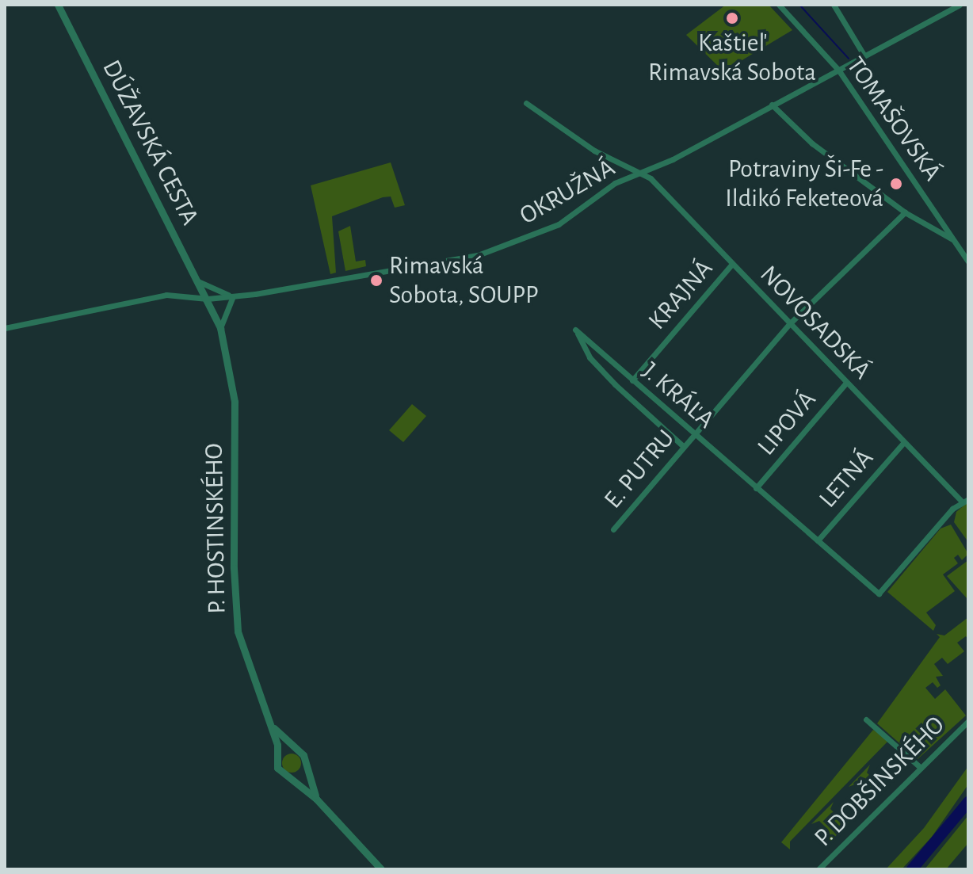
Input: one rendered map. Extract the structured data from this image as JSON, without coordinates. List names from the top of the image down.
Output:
{
  "streets": {
    "street": [
      "TOMAŠOVSKÁ",
      "DÚŽAVSKÁ CESTA",
      "OKRUŽNÁ",
      "KRAJNÁ",
      "NOVOSADSKÁ",
      "J. KRÁĽA",
      "LIPOVÁ",
      "E. PUTRU",
      "LETNÁ",
      "P. HOSTINSKÉHO",
      "P. DOBŠINSKÉHO"
    ]
  },
  "crossings": [
    ["TOMAŠOVSKÁ", "OKRUŽNÁ"],
    ["DÚŽAVSKÁ CESTA", "OKRUŽNÁ"],
    ["DÚŽAVSKÁ CESTA", "P. HOSTINSKÉHO"],
    ["OKRUŽNÁ", "NOVOSADSKÁ"],
    ["OKRUŽNÁ", "P. HOSTINSKÉHO"],
    ["KRAJNÁ", "NOVOSADSKÁ"],
    ["KRAJNÁ", "J. KRÁĽA"],
    ["NOVOSADSKÁ", "J. KRÁĽA"],
    ["NOVOSADSKÁ", "LIPOVÁ"],
    ["NOVOSADSKÁ", "E. PUTRU"],
    ["NOVOSADSKÁ", "LETNÁ"],
    ["J. KRÁĽA", "LIPOVÁ"],
    ["J. KRÁĽA", "E. PUTRU"],
    ["J. KRÁĽA", "LETNÁ"]
  ],
  "places": ["Kaštieľ Rimavská Sobota", "Potraviny Ši-Fe - Ildikó Feketeová", "Rimavská Sobota, SOUPP"]
}
